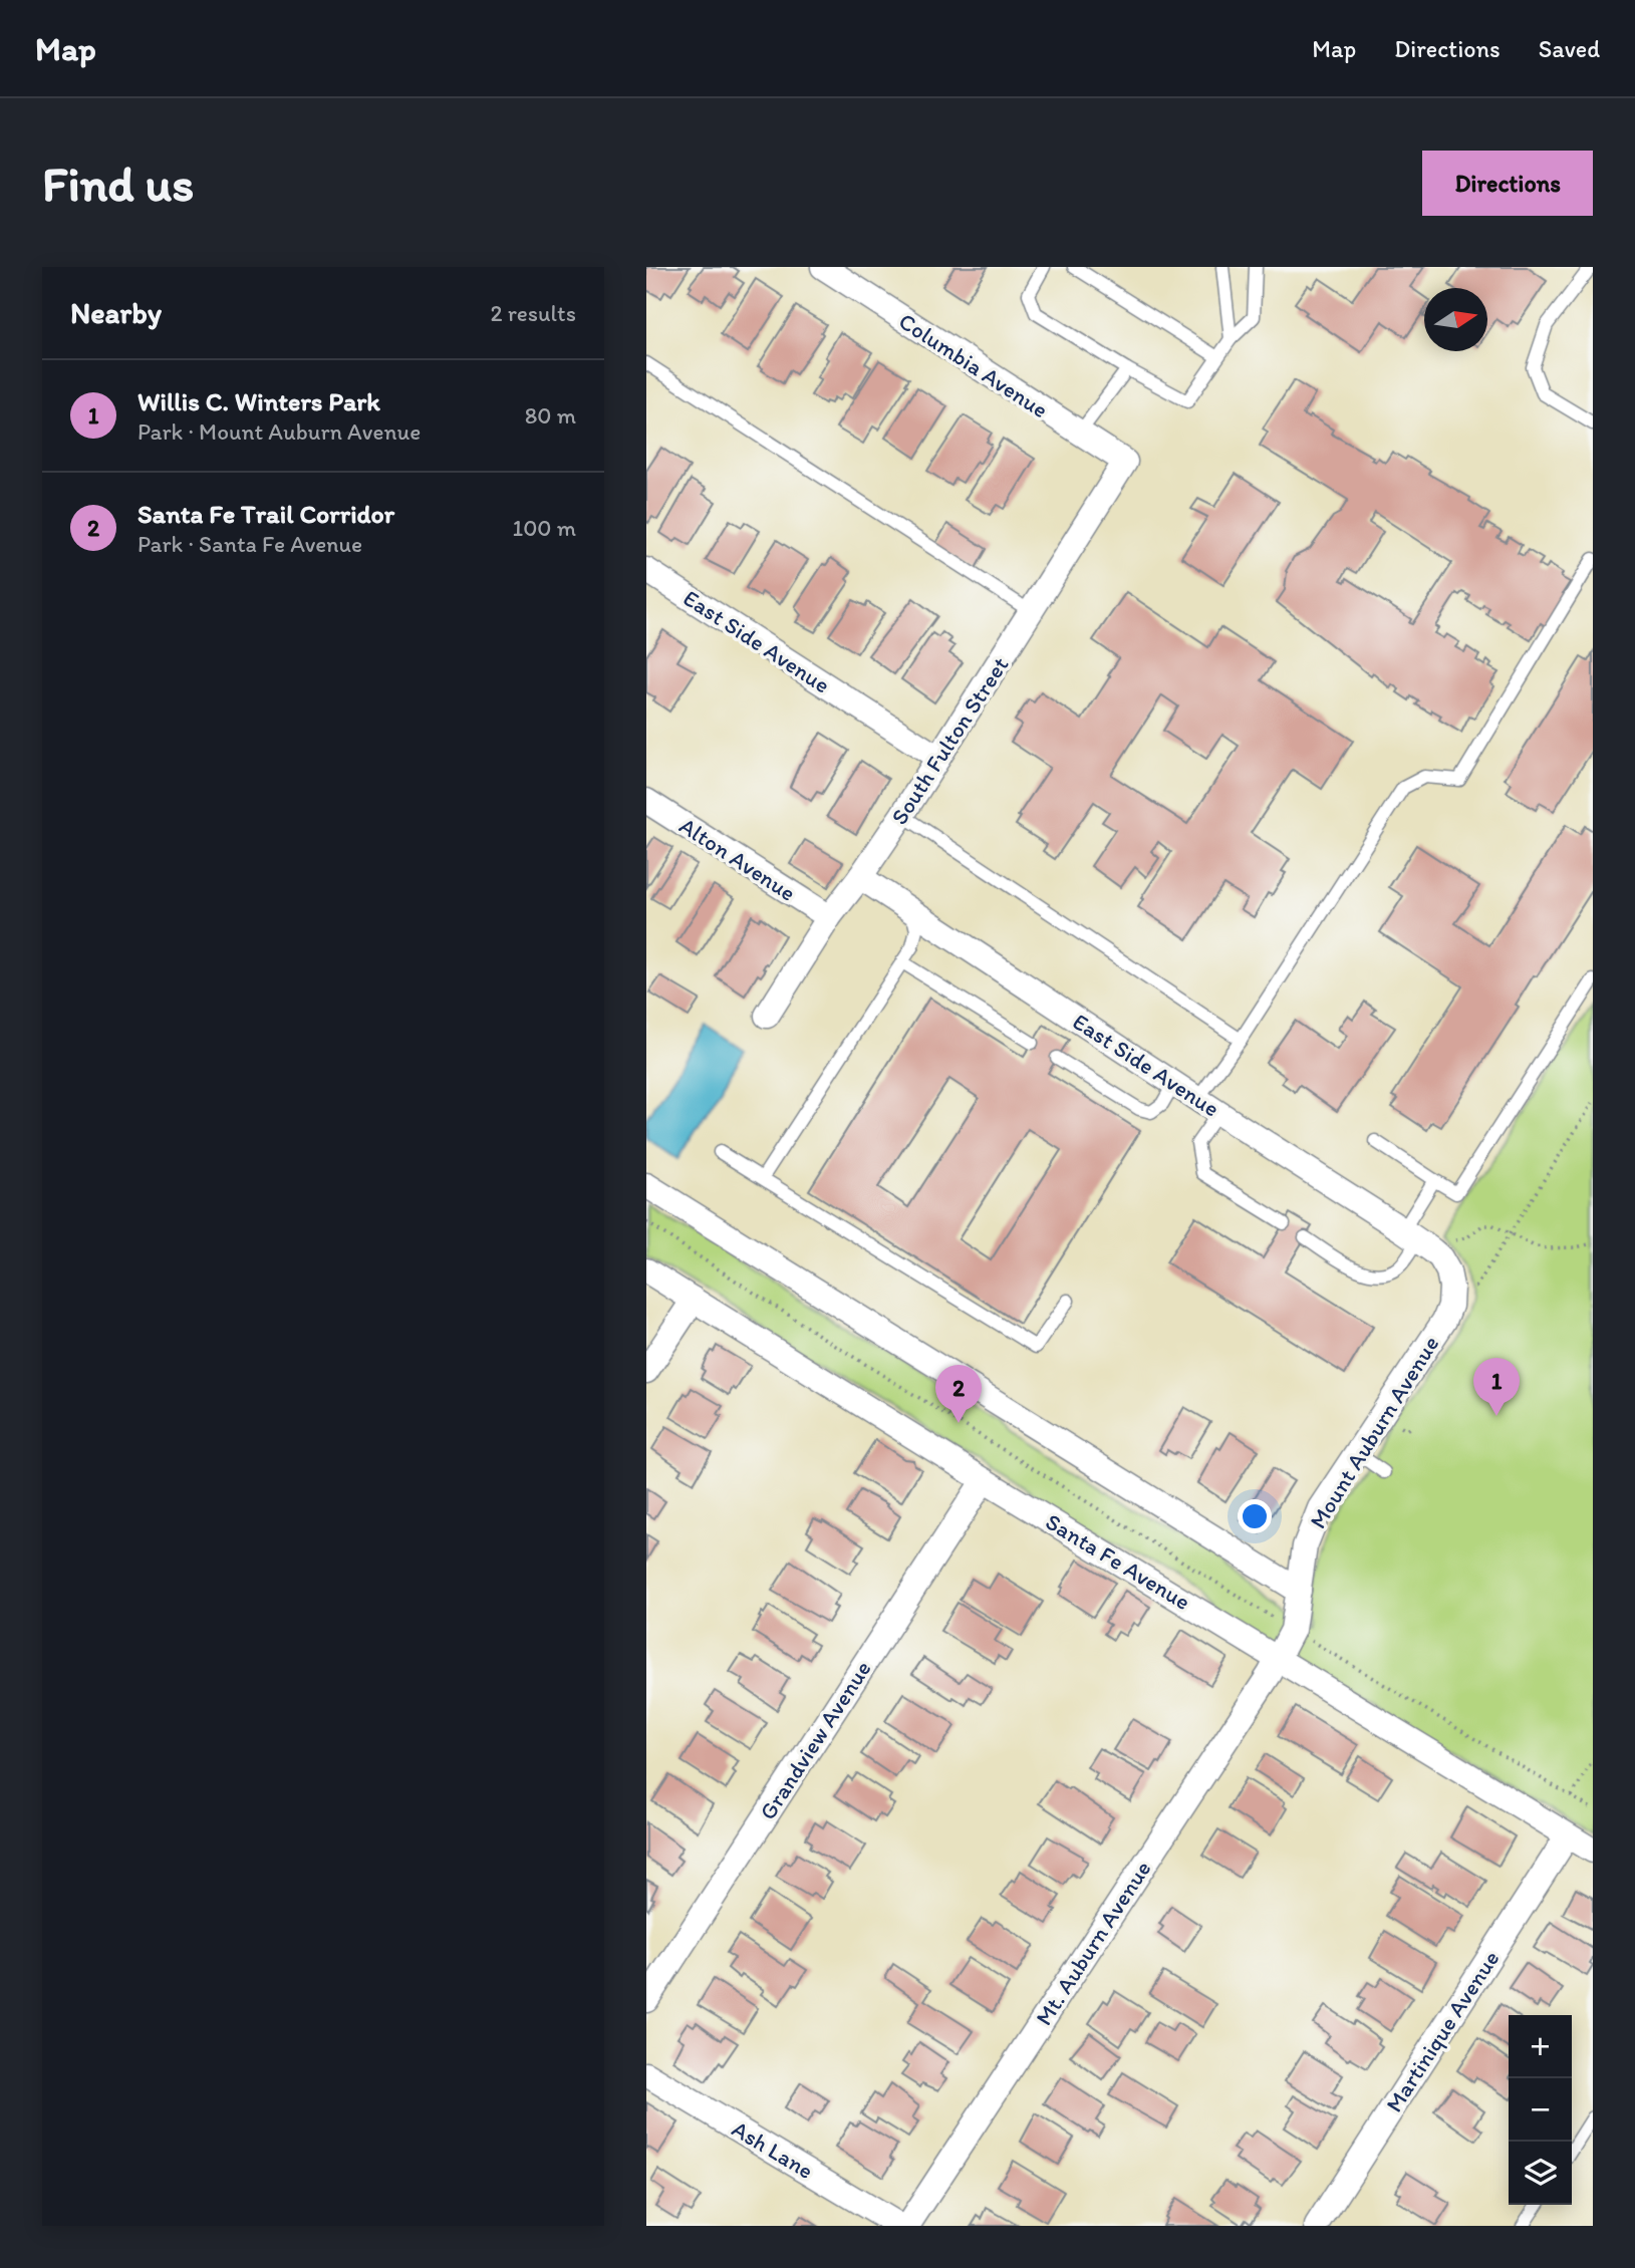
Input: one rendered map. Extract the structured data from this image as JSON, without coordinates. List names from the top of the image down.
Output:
{
  "streets": {
    "street": [
      "Columbia Avenue",
      "East Side Avenue",
      "South Fulton Street",
      "Alton Avenue",
      "Mount Auburn Avenue",
      "Santa Fe Avenue",
      "Grandview Avenue",
      "Mt. Auburn Avenue",
      "Martinique Avenue",
      "Ash Lane"
    ]
  },
  "crossings": [
    ["Columbia Avenue", "South Fulton Street"],
    ["East Side Avenue", "South Fulton Street"],
    ["East Side Avenue", "Mount Auburn Avenue"],
    ["South Fulton Street", "Alton Avenue"],
    ["Mount Auburn Avenue", "Santa Fe Avenue"],
    ["Mount Auburn Avenue", "Mt. Auburn Avenue"],
    ["Santa Fe Avenue", "Grandview Avenue"],
    ["Santa Fe Avenue", "Mt. Auburn Avenue"],
    ["Santa Fe Avenue", "Martinique Avenue"]
  ],
  "north": "right",
  "page": {
    "header": "Map",
    "nav": ["Map", "Directions", "Saved"],
    "buttons": "Directions",
    "title": "Find us",
    "heading": ["Nearby", "2 results"],
    "list": [
      {
        "mark": "1",
        "name": "Willis C. Winters Park",
        "note": "Park · Mount Auburn Avenue",
        "value": "80 m"
      },
      {
        "mark": "2",
        "name": "Santa Fe Trail Corridor",
        "note": "Park · Santa Fe Avenue",
        "value": "100 m"
      }
    ],
    "pins": ["1", "2"],
    "map_buttons": ["+", "−"]
  }
}
